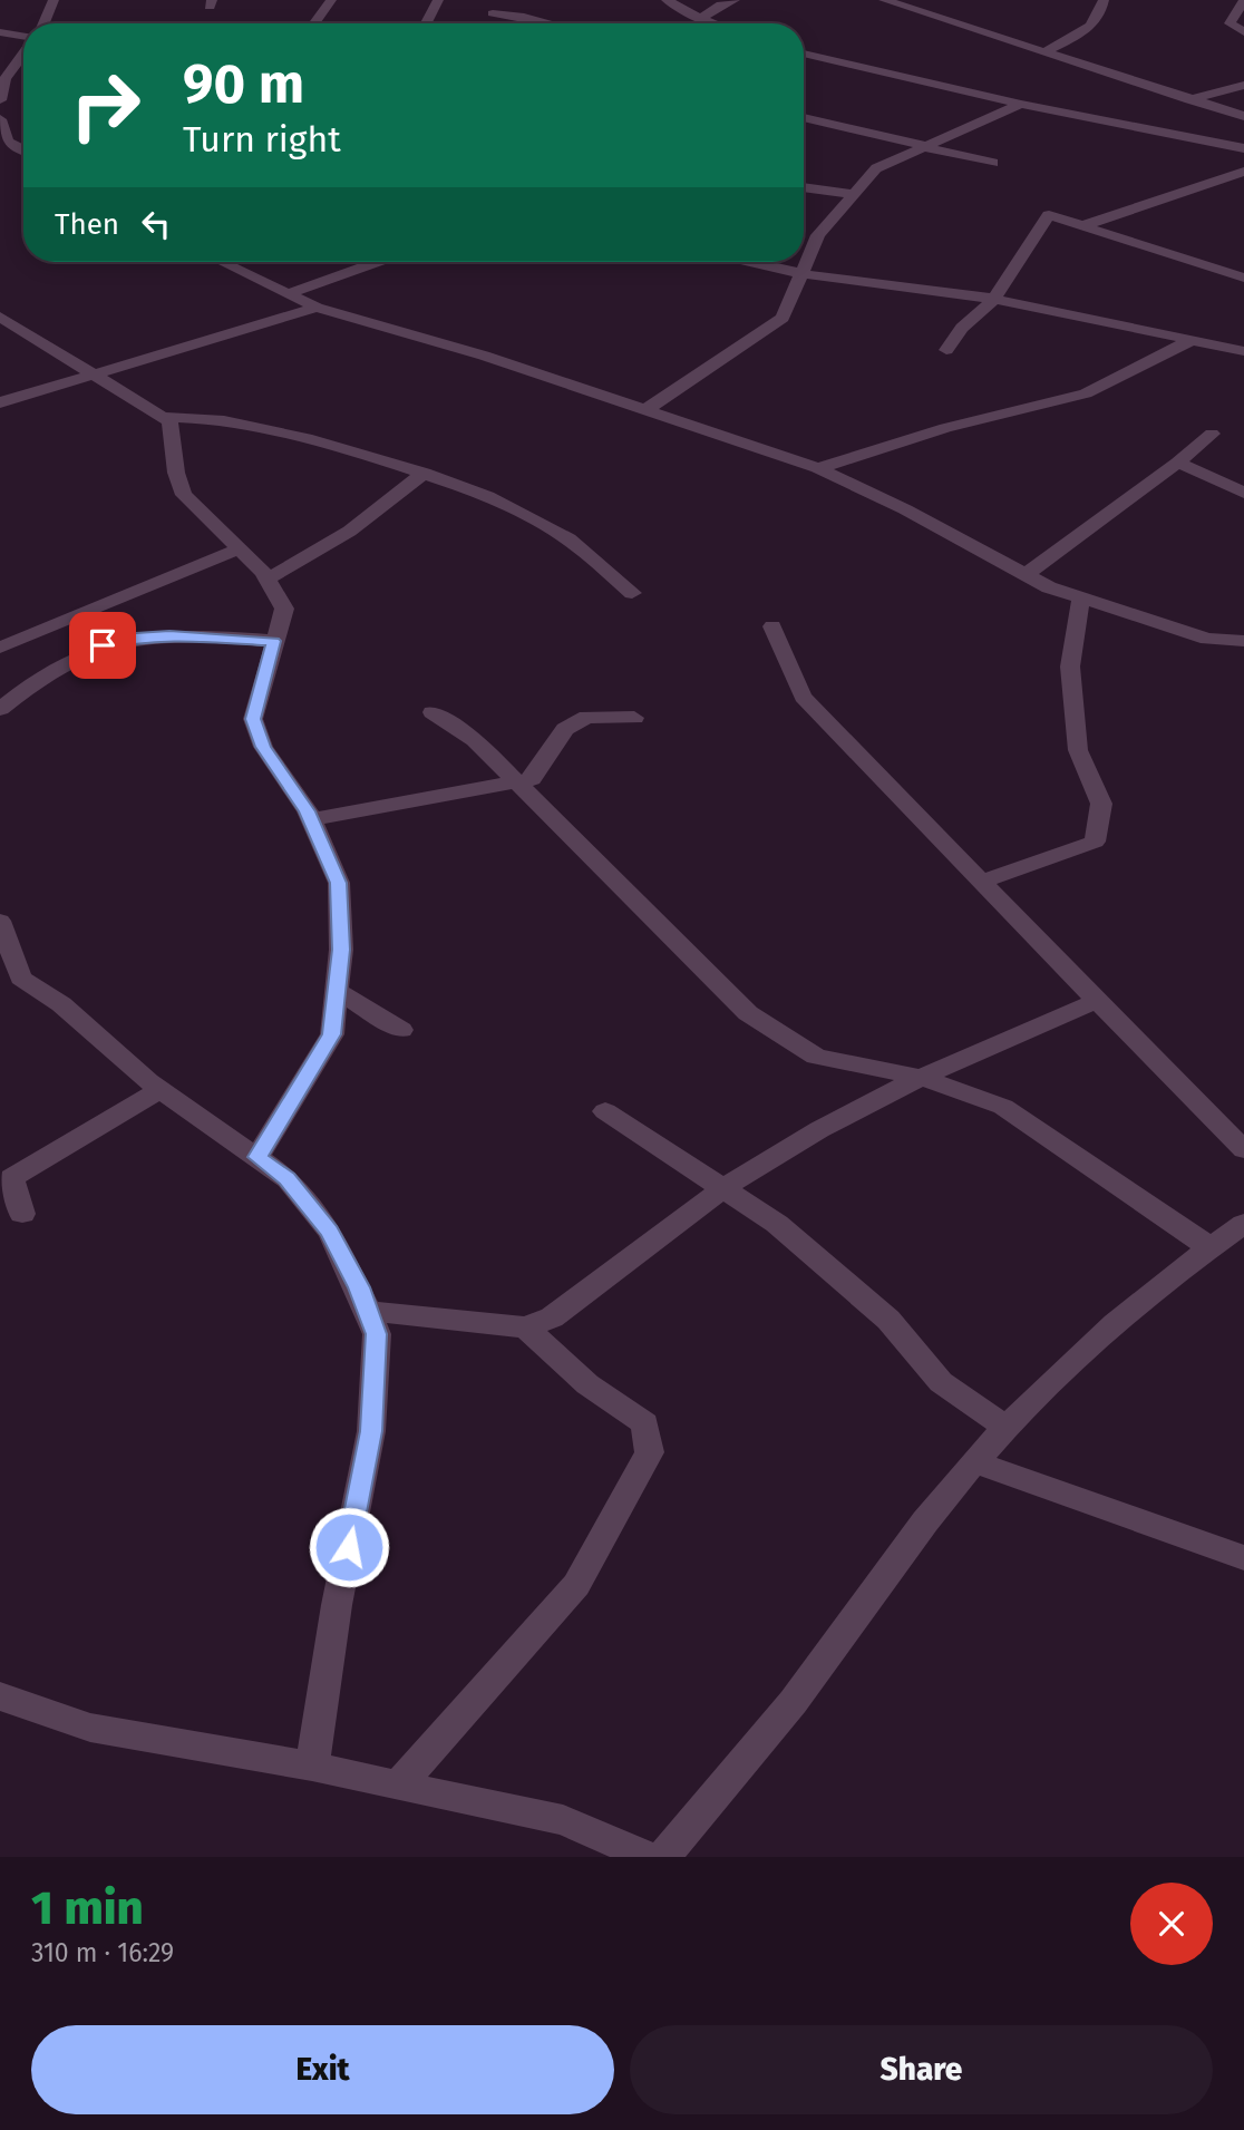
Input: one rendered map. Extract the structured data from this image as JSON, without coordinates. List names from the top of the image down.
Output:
{
  "page": {
    "turn": ["90 m", "Turn right"],
    "then": "Then",
    "heading": ["1 min", "310 m · 16:29"],
    "buttons": ["Exit", "Share"]
  }
}
